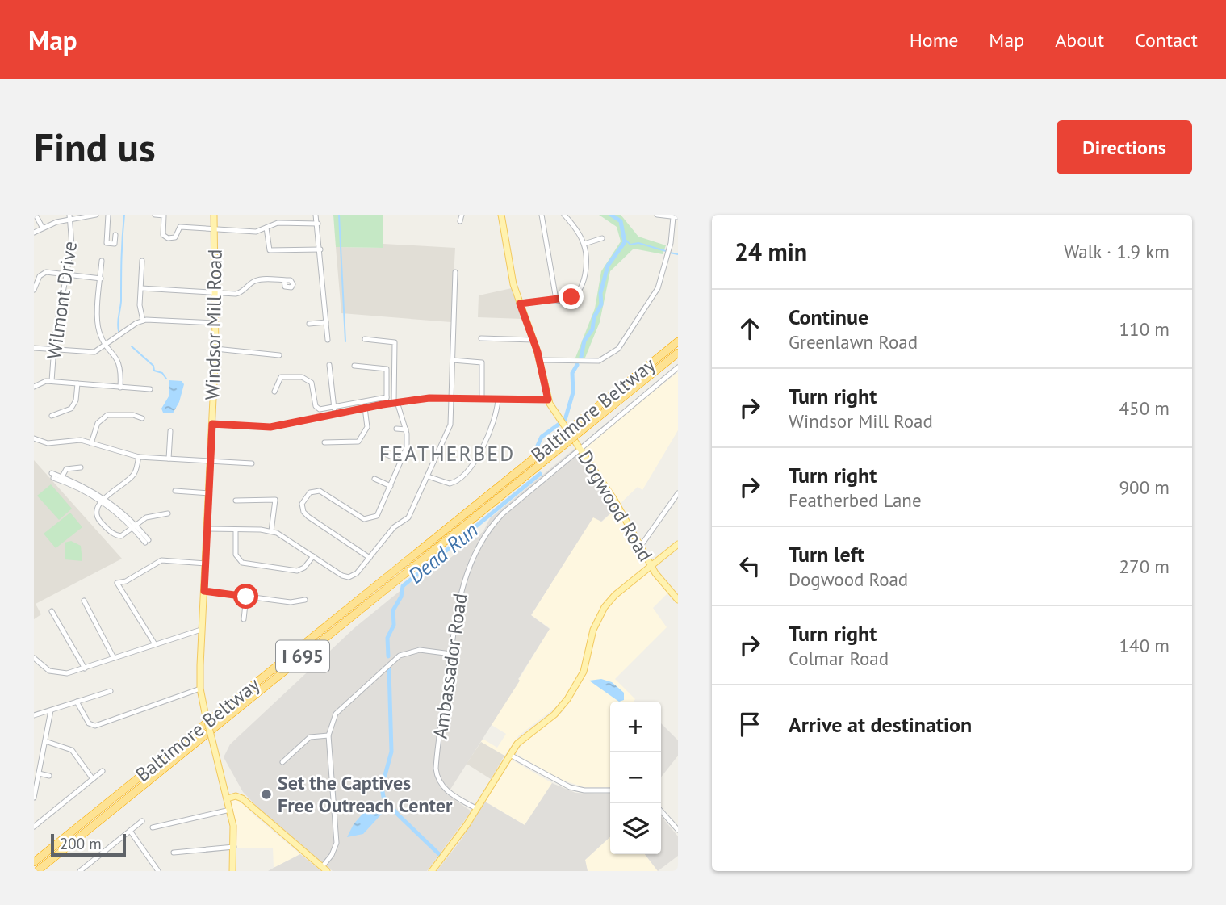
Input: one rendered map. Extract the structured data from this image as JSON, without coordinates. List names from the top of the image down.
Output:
{
  "streets": {
    "highway": ["Baltimore Beltway", "I 695"],
    "main road": ["Windsor Mill Road", "Dogwood Road"],
    "street": ["Wilmont Drive", "Ambassador Road"]
  },
  "crossings": [
    ["Dogwood Road", "Ambassador Road"]
  ],
  "districts": ["FEATHERBED"],
  "water": ["Dead Run"],
  "places": ["Set the Captives Free Outreach Center"],
  "scale_bar": "200 m",
  "page": {
    "header": "Map",
    "nav": [
      "Home",
      "Map",
      "About",
      "Contact"
    ],
    "buttons": "Directions",
    "title": "Find us",
    "heading": ["24 min", "Walk · 1.9 km"],
    "list": [
      ["Continue", "Greenlawn Road", "110 m"],
      ["Turn right", "Windsor Mill Road", "450 m"],
      ["Turn right", "Featherbed Lane", "900 m"],
      ["Turn left", "Dogwood Road", "270 m"],
      ["Turn right", "Colmar Road", "140 m"],
      "Arrive at destination"
    ],
    "map_buttons": ["+", "−"],
    "scale": "200 m"
  }
}
